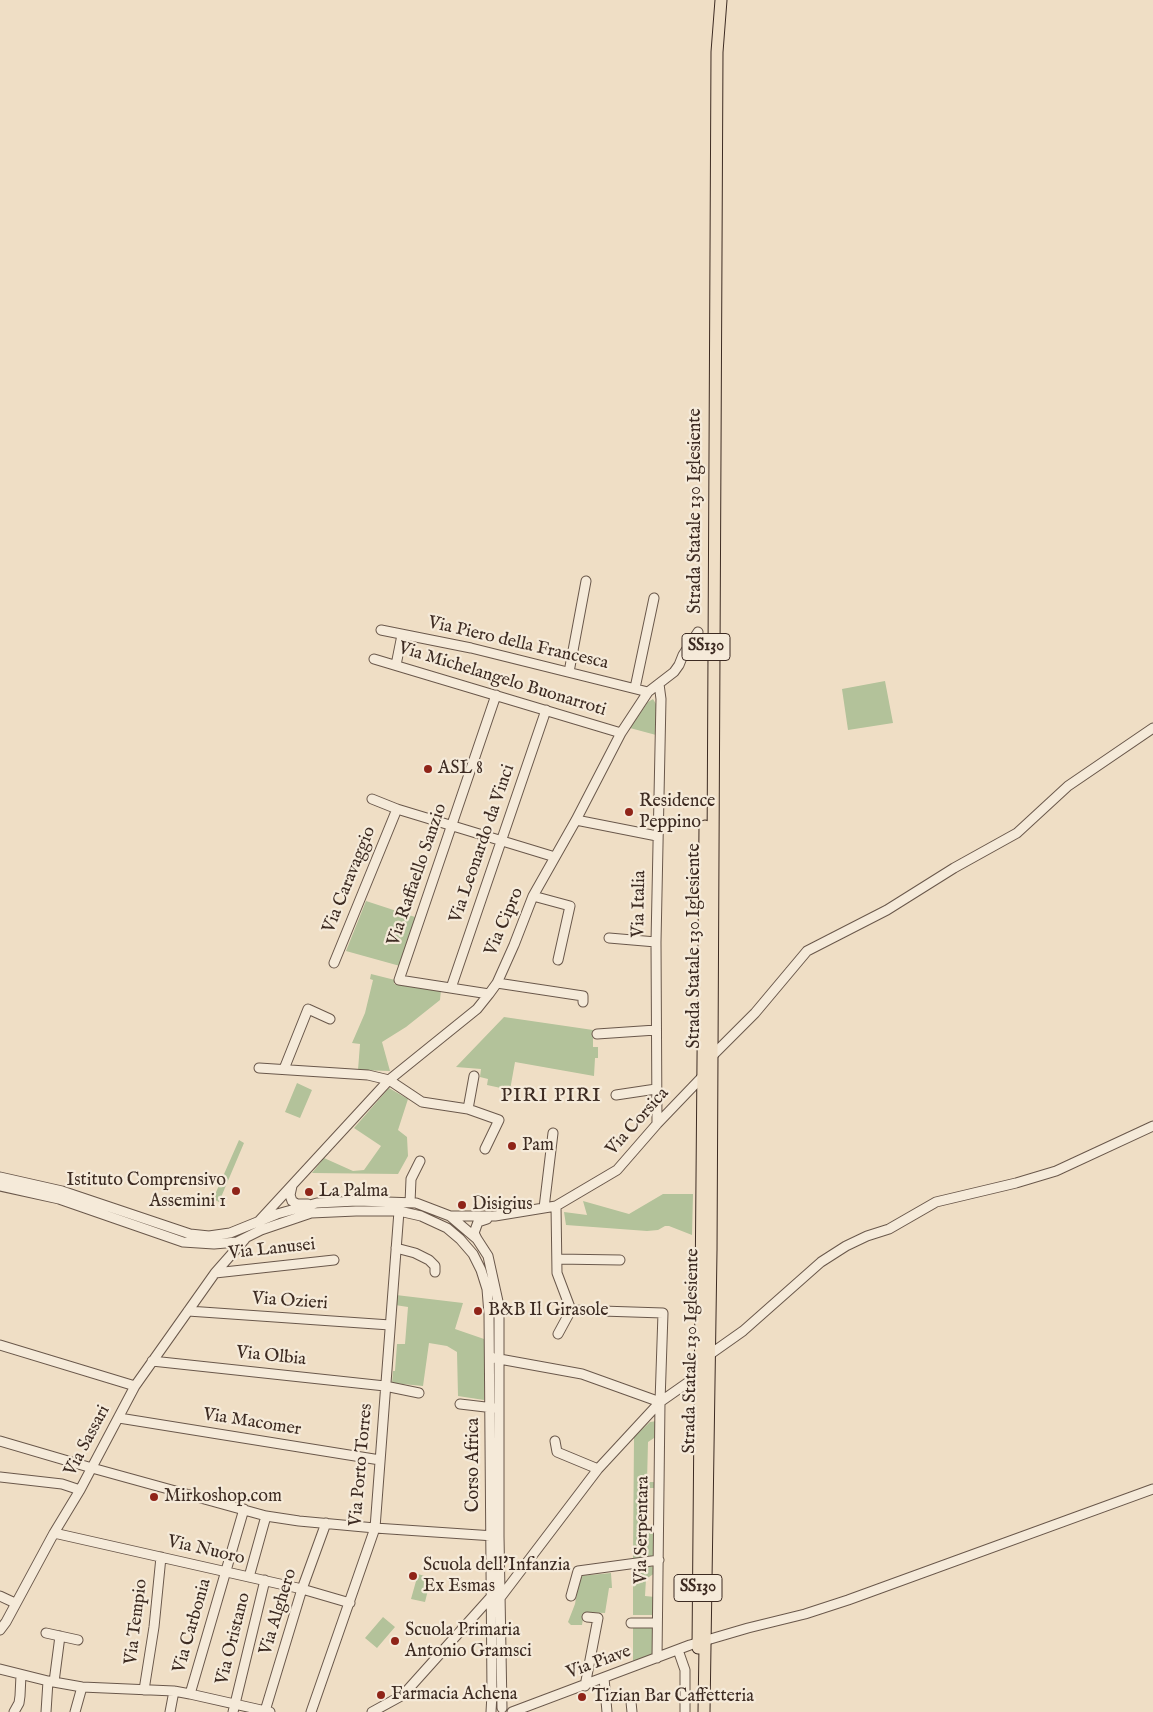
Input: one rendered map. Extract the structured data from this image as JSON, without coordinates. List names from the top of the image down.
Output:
{
  "streets": {
    "main road": ["Strada Statale 130 Iglesiente", "SS130"],
    "street": [
      "Via Piero della Francesca",
      "Via Michelangelo Buonarroti",
      "Via Leonardo da Vinci",
      "Via Raffaello Sanzio",
      "Via Caravaggio",
      "Via Italia",
      "Via Cipro",
      "Via Corsica",
      "Via Lanusei",
      "Via Ozieri",
      "Via Olbia",
      "Via Macomer",
      "Via Sassari",
      "Via Porto Torres",
      "Corso Africa",
      "Via Serpentara",
      "Via Nuoro",
      "Via Alghero",
      "Via Tempio",
      "Via Carbonia",
      "Via Oristano",
      "Via Piave"
    ]
  },
  "crossings": [
    ["Strada Statale 130 Iglesiente", "Via Corsica"],
    ["Strada Statale 130 Iglesiente", "Via Piave"],
    ["Via Piero della Francesca", "Via Cipro"],
    ["Via Michelangelo Buonarroti", "Via Leonardo da Vinci"],
    ["Via Michelangelo Buonarroti", "Via Raffaello Sanzio"],
    ["Via Michelangelo Buonarroti", "Via Cipro"],
    ["Via Leonardo da Vinci", "Via Raffaello Sanzio"],
    ["Via Italia", "Via Cipro"],
    ["Via Italia", "Via Corsica"],
    ["Via Cipro", "Via Sassari"],
    ["Via Cipro", "Corso Africa"],
    ["Via Corsica", "Corso Africa"],
    ["Via Lanusei", "Via Sassari"],
    ["Via Ozieri", "Via Sassari"],
    ["Via Ozieri", "Via Porto Torres"],
    ["Via Olbia", "Via Sassari"],
    ["Via Olbia", "Via Porto Torres"],
    ["Via Macomer", "Via Sassari"],
    ["Via Macomer", "Via Porto Torres"],
    ["Via Sassari", "Corso Africa"],
    ["Via Sassari", "Via Nuoro"],
    ["Via Porto Torres", "Corso Africa"],
    ["Via Porto Torres", "Via Nuoro"],
    ["Via Serpentara", "Via Piave"],
    ["Via Nuoro", "Via Alghero"],
    ["Via Nuoro", "Via Tempio"],
    ["Via Nuoro", "Via Carbonia"],
    ["Via Nuoro", "Via Oristano"]
  ],
  "districts": ["PIRI PIRI"],
  "places": [
    "ASL 8",
    "Residence Peppino",
    "Pam",
    "Istituto Comprensivo Assemini 1",
    "La Palma",
    "Disigius",
    "B&B Il Girasole",
    "Mirkoshop.com",
    "Scuola dell'Infanzia Ex Esmas",
    "Scuola Primaria Antonio Gramsci",
    "Farmacia Achena",
    "Tizian Bar Caffetteria"
  ]
}
